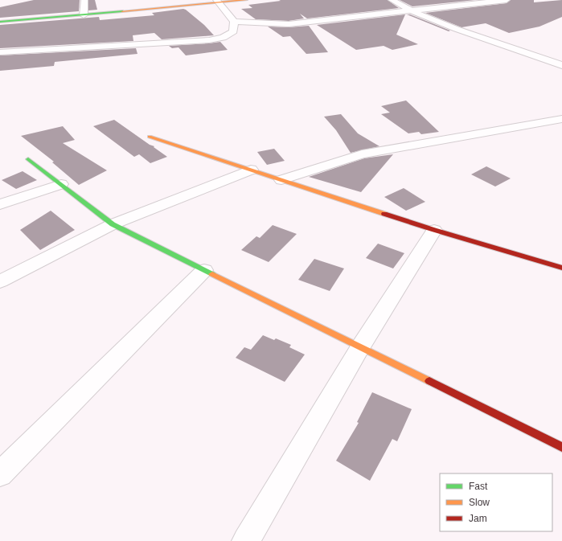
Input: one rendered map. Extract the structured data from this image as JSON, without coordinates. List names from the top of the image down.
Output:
{
  "legend": ["Fast", "Slow", "Jam"]
}
